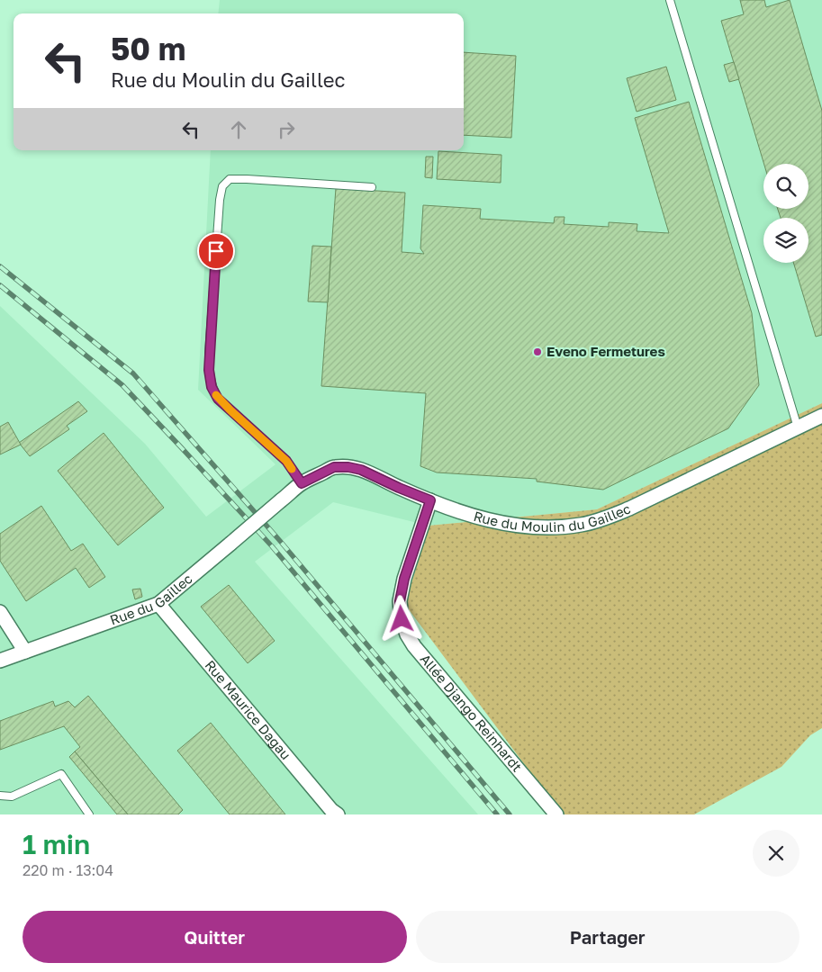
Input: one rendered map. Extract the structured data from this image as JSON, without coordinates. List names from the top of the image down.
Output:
{
  "streets": {
    "street": [
      "Rue du Moulin du Gaillec",
      "Rue du Gaillec",
      "Rue Maurice Dagau",
      "Allée Django Reinhardt"
    ]
  },
  "crossings": [
    ["Rue du Moulin du Gaillec", "Rue du Gaillec"],
    ["Rue du Moulin du Gaillec", "Allée Django Reinhardt"],
    ["Rue du Gaillec", "Rue Maurice Dagau"]
  ],
  "places": ["Eveno Fermetures"],
  "page": {
    "turn": ["50 m", "Rue du Moulin du Gaillec"],
    "heading": ["1 min", "220 m · 13:04"],
    "buttons": ["Quitter", "Partager"]
  }
}
